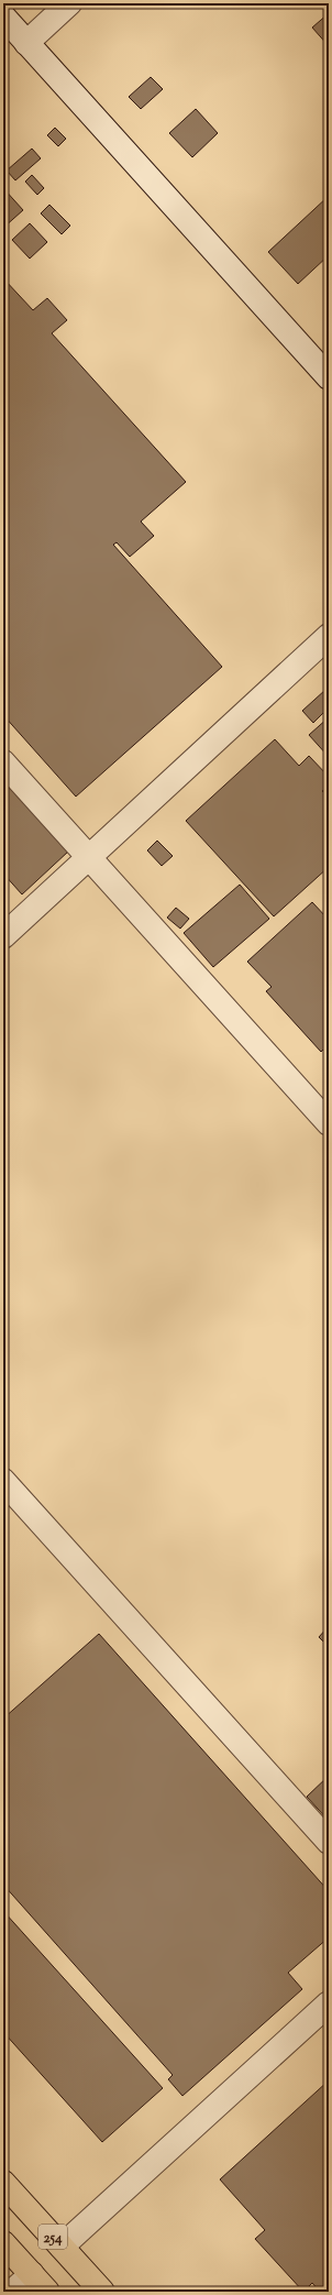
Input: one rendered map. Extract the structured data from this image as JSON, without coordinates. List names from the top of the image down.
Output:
{
  "streets": {
    "highway": ["254"]
  }
}
